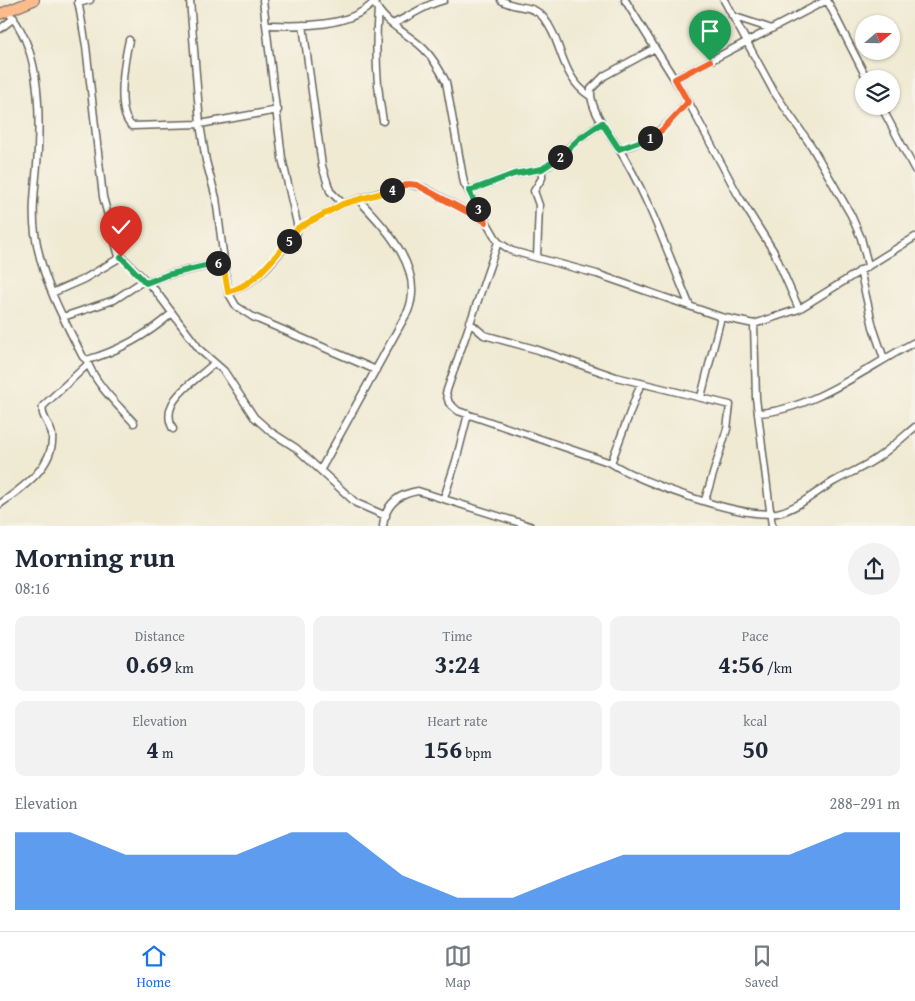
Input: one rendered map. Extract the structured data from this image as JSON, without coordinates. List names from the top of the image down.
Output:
{
  "north": "right",
  "page": {
    "pins": [
      "1",
      "2",
      "4",
      "3",
      "5",
      "6"
    ],
    "heading": ["Morning run", "08:16"],
    "stats": [
      ["Distance", "0.69 km"],
      ["Time", "3:24"],
      ["Pace", "4:56 /km"],
      ["Elevation", "4 m"],
      ["Heart rate", "156 bpm"],
      ["kcal", "50"]
    ],
    "chart": ["Elevation", "288–291 m"],
    "tabs": ["Home", "Map", "Saved"]
  }
}
